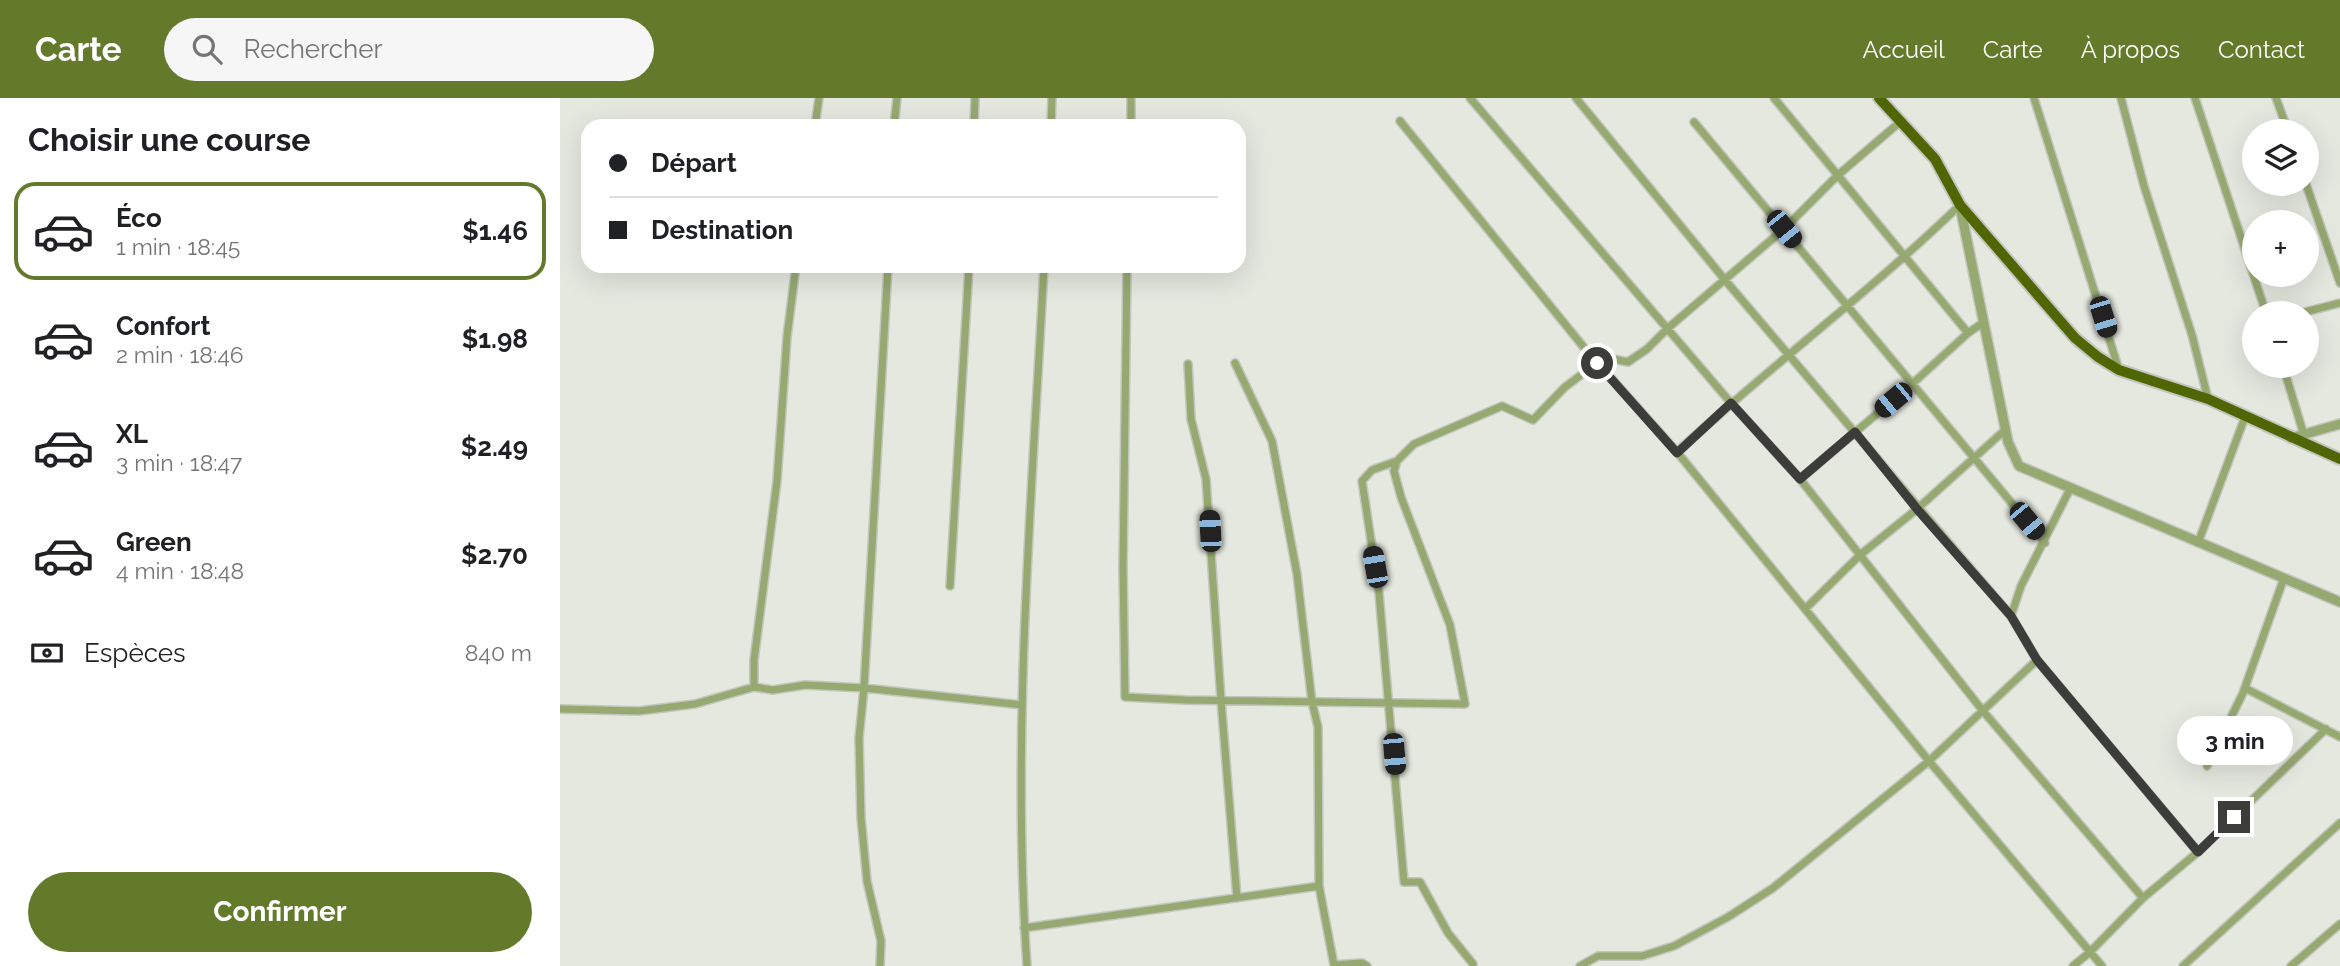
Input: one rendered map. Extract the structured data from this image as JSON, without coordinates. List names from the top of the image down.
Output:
{
  "page": {
    "header": "Carte",
    "search": "Rechercher",
    "nav": [
      "Accueil",
      "Carte",
      "À propos",
      "Contact"
    ],
    "heading": "Choisir une course",
    "map_buttons": ["+", "−"],
    "banner": ["Départ", "Destination"],
    "list": [
      {
        "name": "Éco",
        "note": "1 min · 18:45",
        "value": "$1.46"
      },
      {
        "name": "Confort",
        "note": "2 min · 18:46",
        "value": "$1.98"
      },
      {
        "name": "XL",
        "note": "3 min · 18:47",
        "value": "$2.49"
      },
      {
        "name": "Green",
        "note": "4 min · 18:48",
        "value": "$2.70"
      }
    ],
    "pay": ["Espèces", "840 m"],
    "bubble": "3 min",
    "buttons": "Confirmer"
  }
}
